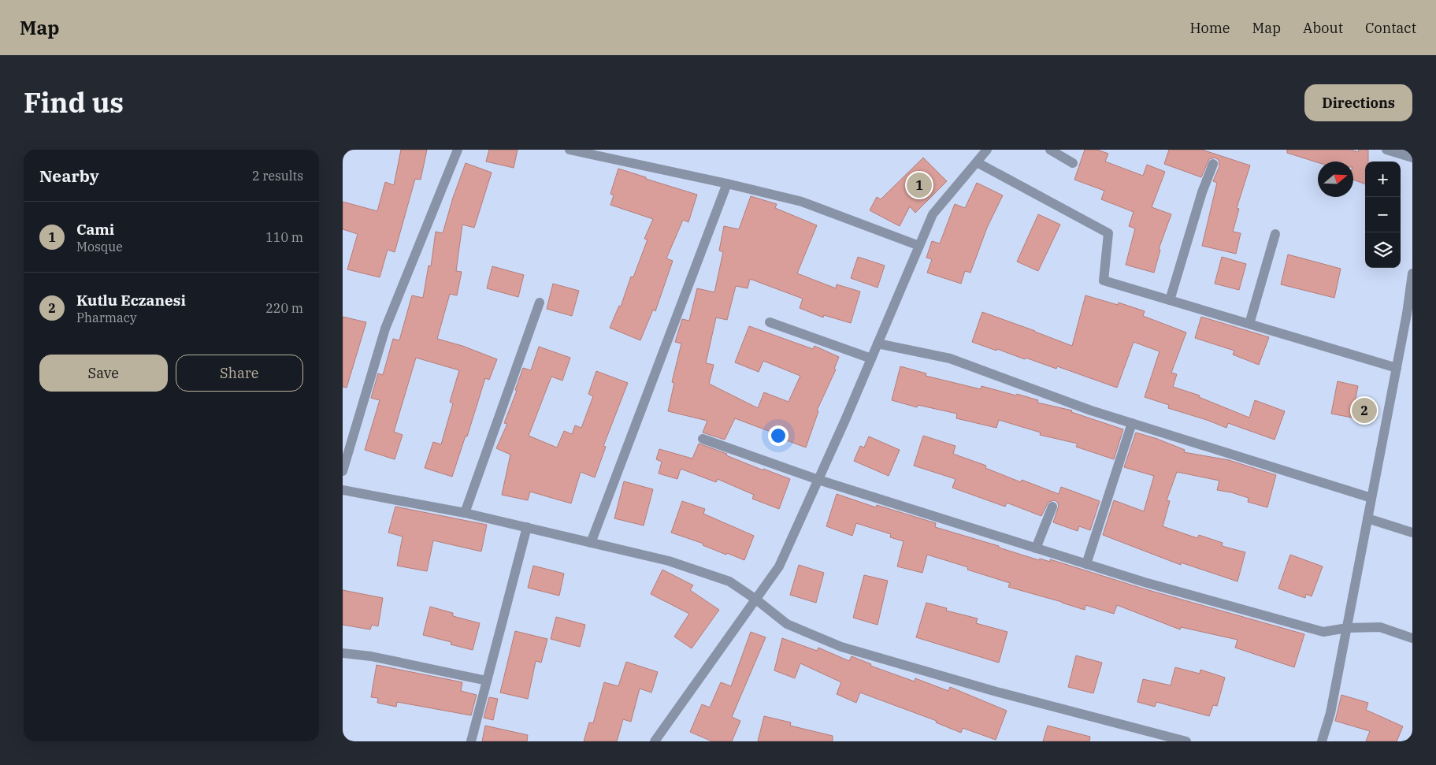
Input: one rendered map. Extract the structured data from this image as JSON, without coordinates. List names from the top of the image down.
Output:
{
  "north": "right",
  "page": {
    "header": "Map",
    "nav": [
      "Home",
      "Map",
      "About",
      "Contact"
    ],
    "title": "Find us",
    "buttons": [
      "Directions",
      ["Save", "Share"]
    ],
    "heading": ["Nearby", "2 results"],
    "map_buttons": ["+", "−"],
    "pins": ["1", "2"],
    "list": [
      {
        "mark": "1",
        "name": "Cami",
        "note": "Mosque",
        "value": "110 m"
      },
      {
        "mark": "2",
        "name": "Kutlu Eczanesi",
        "note": "Pharmacy",
        "value": "220 m"
      }
    ]
  }
}
